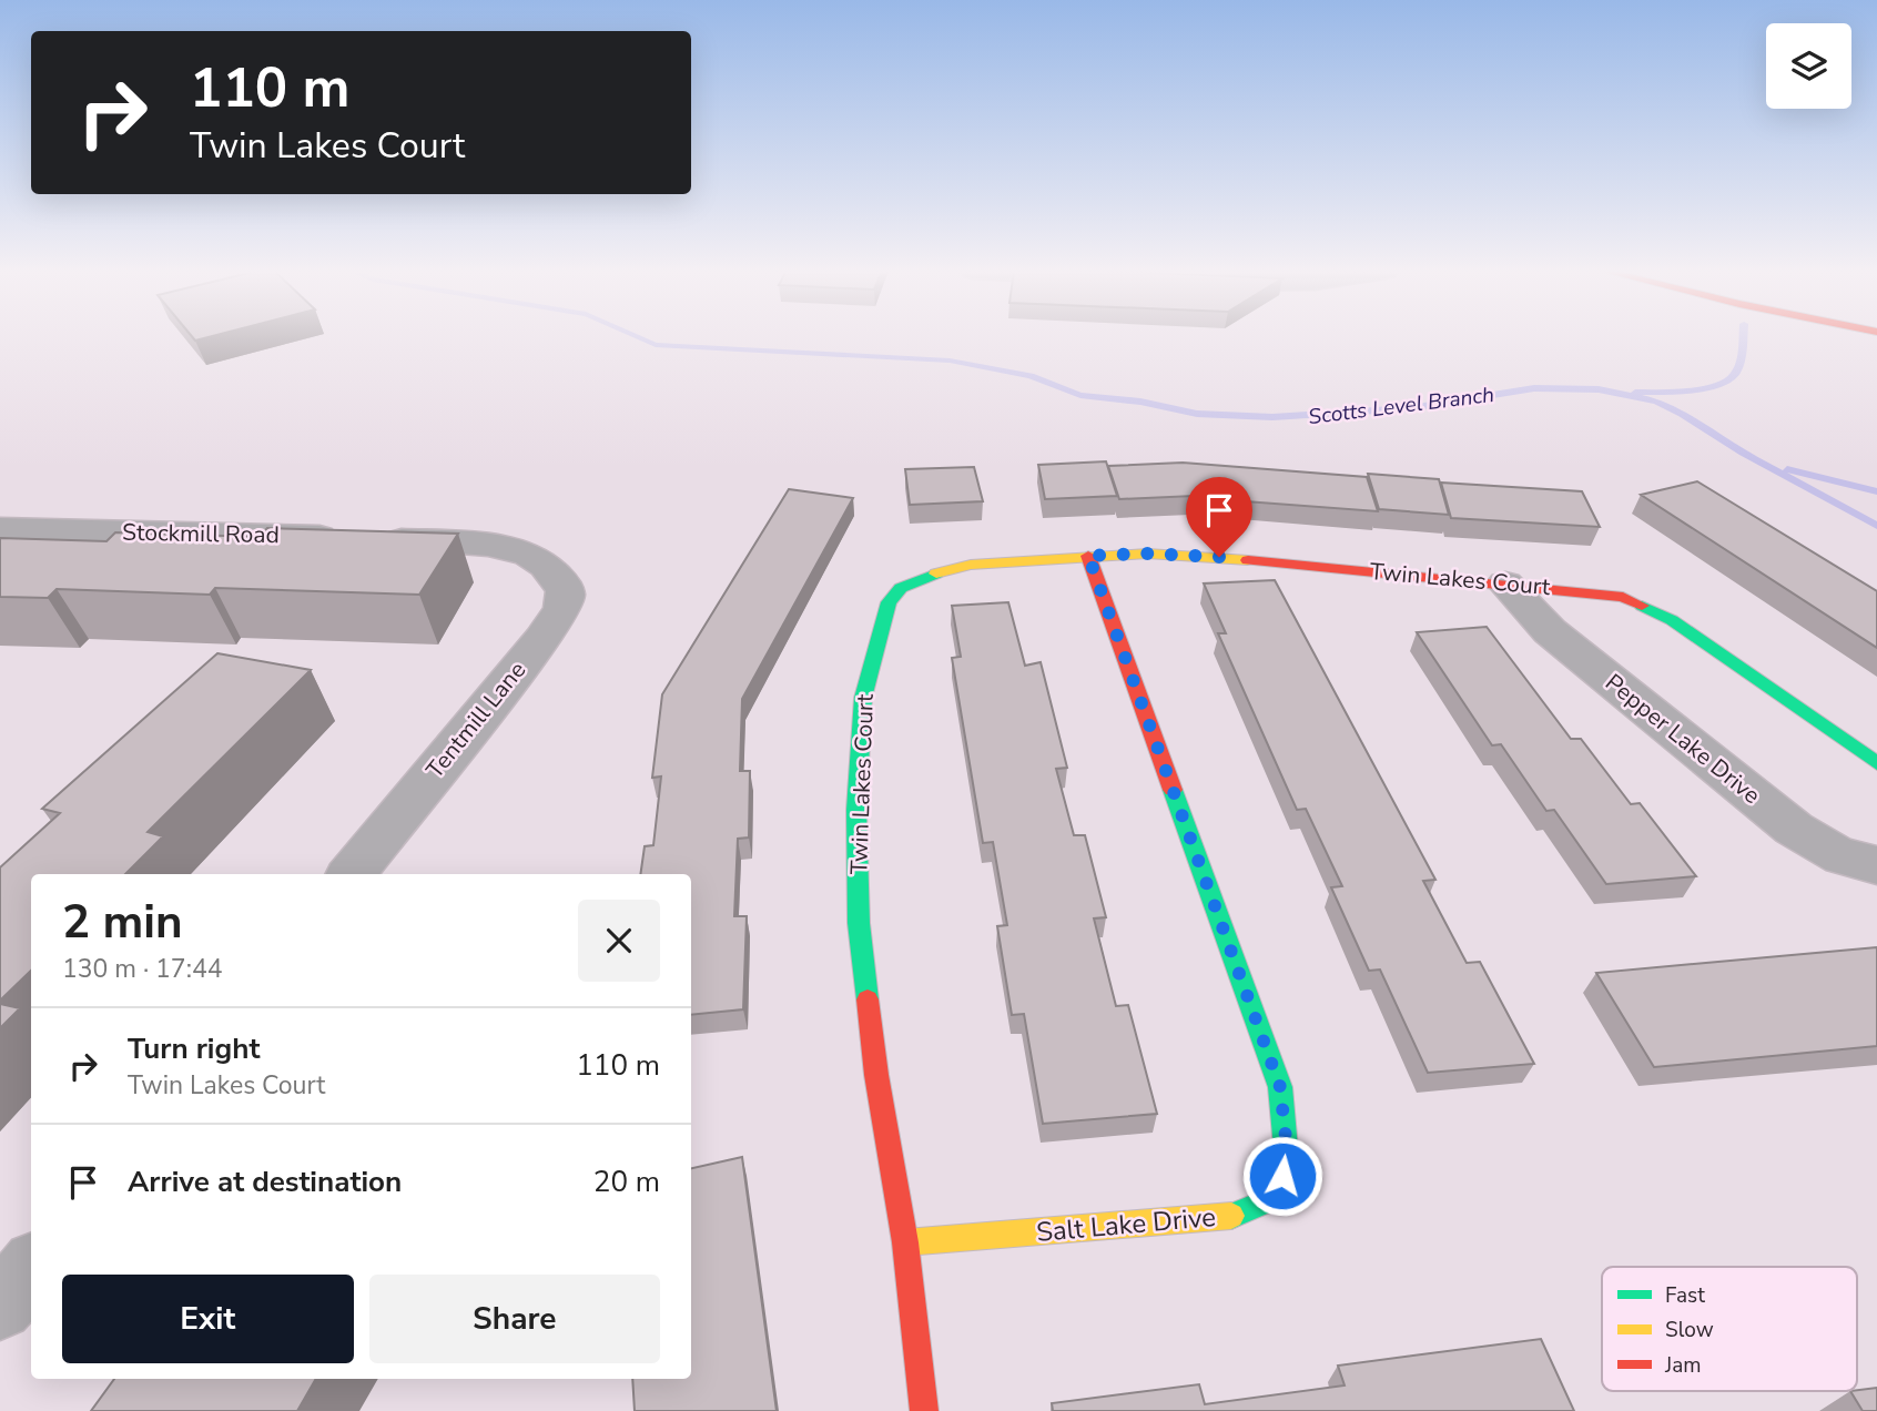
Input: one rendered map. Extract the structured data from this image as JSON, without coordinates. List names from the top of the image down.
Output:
{
  "streets": {
    "street": [
      "Stockmill Road",
      "Twin Lakes Court",
      "Tentmill Lane",
      "Pepper Lake Drive",
      "Salt Lake Drive"
    ]
  },
  "crossings": [
    ["Stockmill Road", "Tentmill Lane"],
    ["Twin Lakes Court", "Pepper Lake Drive"],
    ["Twin Lakes Court", "Salt Lake Drive"]
  ],
  "water": ["Scotts Level Branch"],
  "legend": ["Fast", "Slow", "Jam"],
  "page": {
    "turn": ["110 m", "Twin Lakes Court"],
    "heading": ["2 min", "130 m · 17:44"],
    "list": [
      {
        "name": "Turn right",
        "note": "Twin Lakes Court",
        "value": "110 m"
      },
      {
        "name": "Arrive at destination",
        "value": "20 m"
      }
    ],
    "buttons": ["Exit", "Share"]
  }
}
